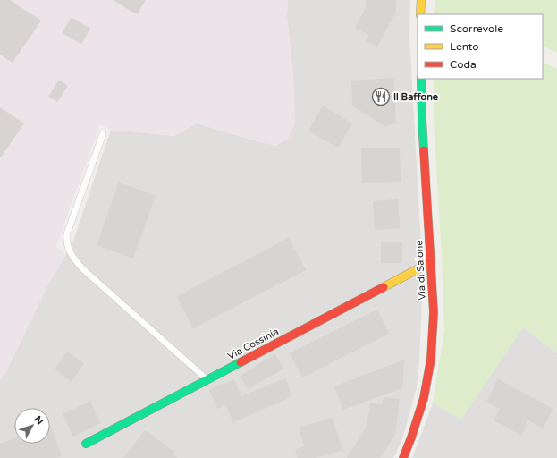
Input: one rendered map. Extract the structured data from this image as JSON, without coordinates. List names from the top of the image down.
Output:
{
  "streets": {
    "street": ["Via di Salone", "Via Cossinia"]
  },
  "crossings": [
    ["Via di Salone", "Via Cossinia"]
  ],
  "places": {
    "restaurant": ["Il Baffone"]
  },
  "legend": ["Scorrevole", "Lento", "Coda"],
  "north": "top right"
}
